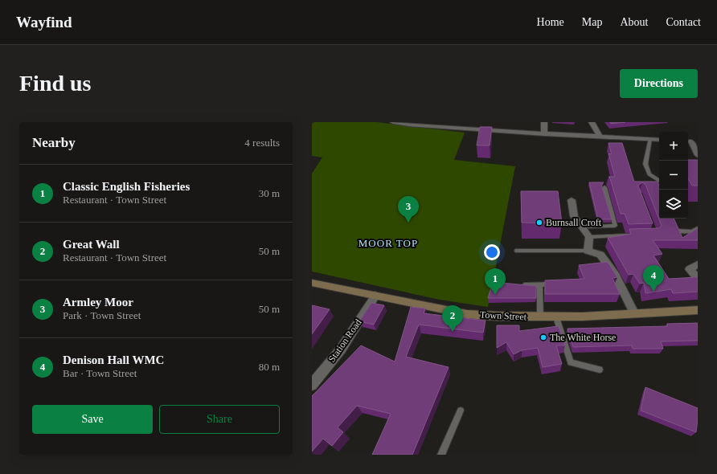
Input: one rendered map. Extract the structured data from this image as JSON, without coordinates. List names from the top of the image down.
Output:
{
  "streets": {
    "street": ["Town Street", "Station Road"]
  },
  "crossings": [
    ["Town Street", "Station Road"]
  ],
  "districts": ["MOOR TOP"],
  "places": ["Burnsall Croft", "The White Horse"],
  "page": {
    "header": "Wayfind",
    "nav": [
      "Home",
      "Map",
      "About",
      "Contact"
    ],
    "buttons": [
      "Directions",
      ["Save", "Share"]
    ],
    "title": "Find us",
    "heading": ["Nearby", "4 results"],
    "map_buttons": ["+", "−"],
    "list": [
      {
        "mark": "1",
        "name": "Classic English Fisheries",
        "note": "Restaurant · Town Street",
        "value": "30 m"
      },
      {
        "mark": "2",
        "name": "Great Wall",
        "note": "Restaurant · Town Street",
        "value": "50 m"
      },
      {
        "mark": "3",
        "name": "Armley Moor",
        "note": "Park · Town Street",
        "value": "50 m"
      },
      {
        "mark": "4",
        "name": "Denison Hall WMC",
        "note": "Bar · Town Street",
        "value": "80 m"
      }
    ],
    "pins": [
      "3",
      "4",
      "1",
      "2"
    ]
  }
}
